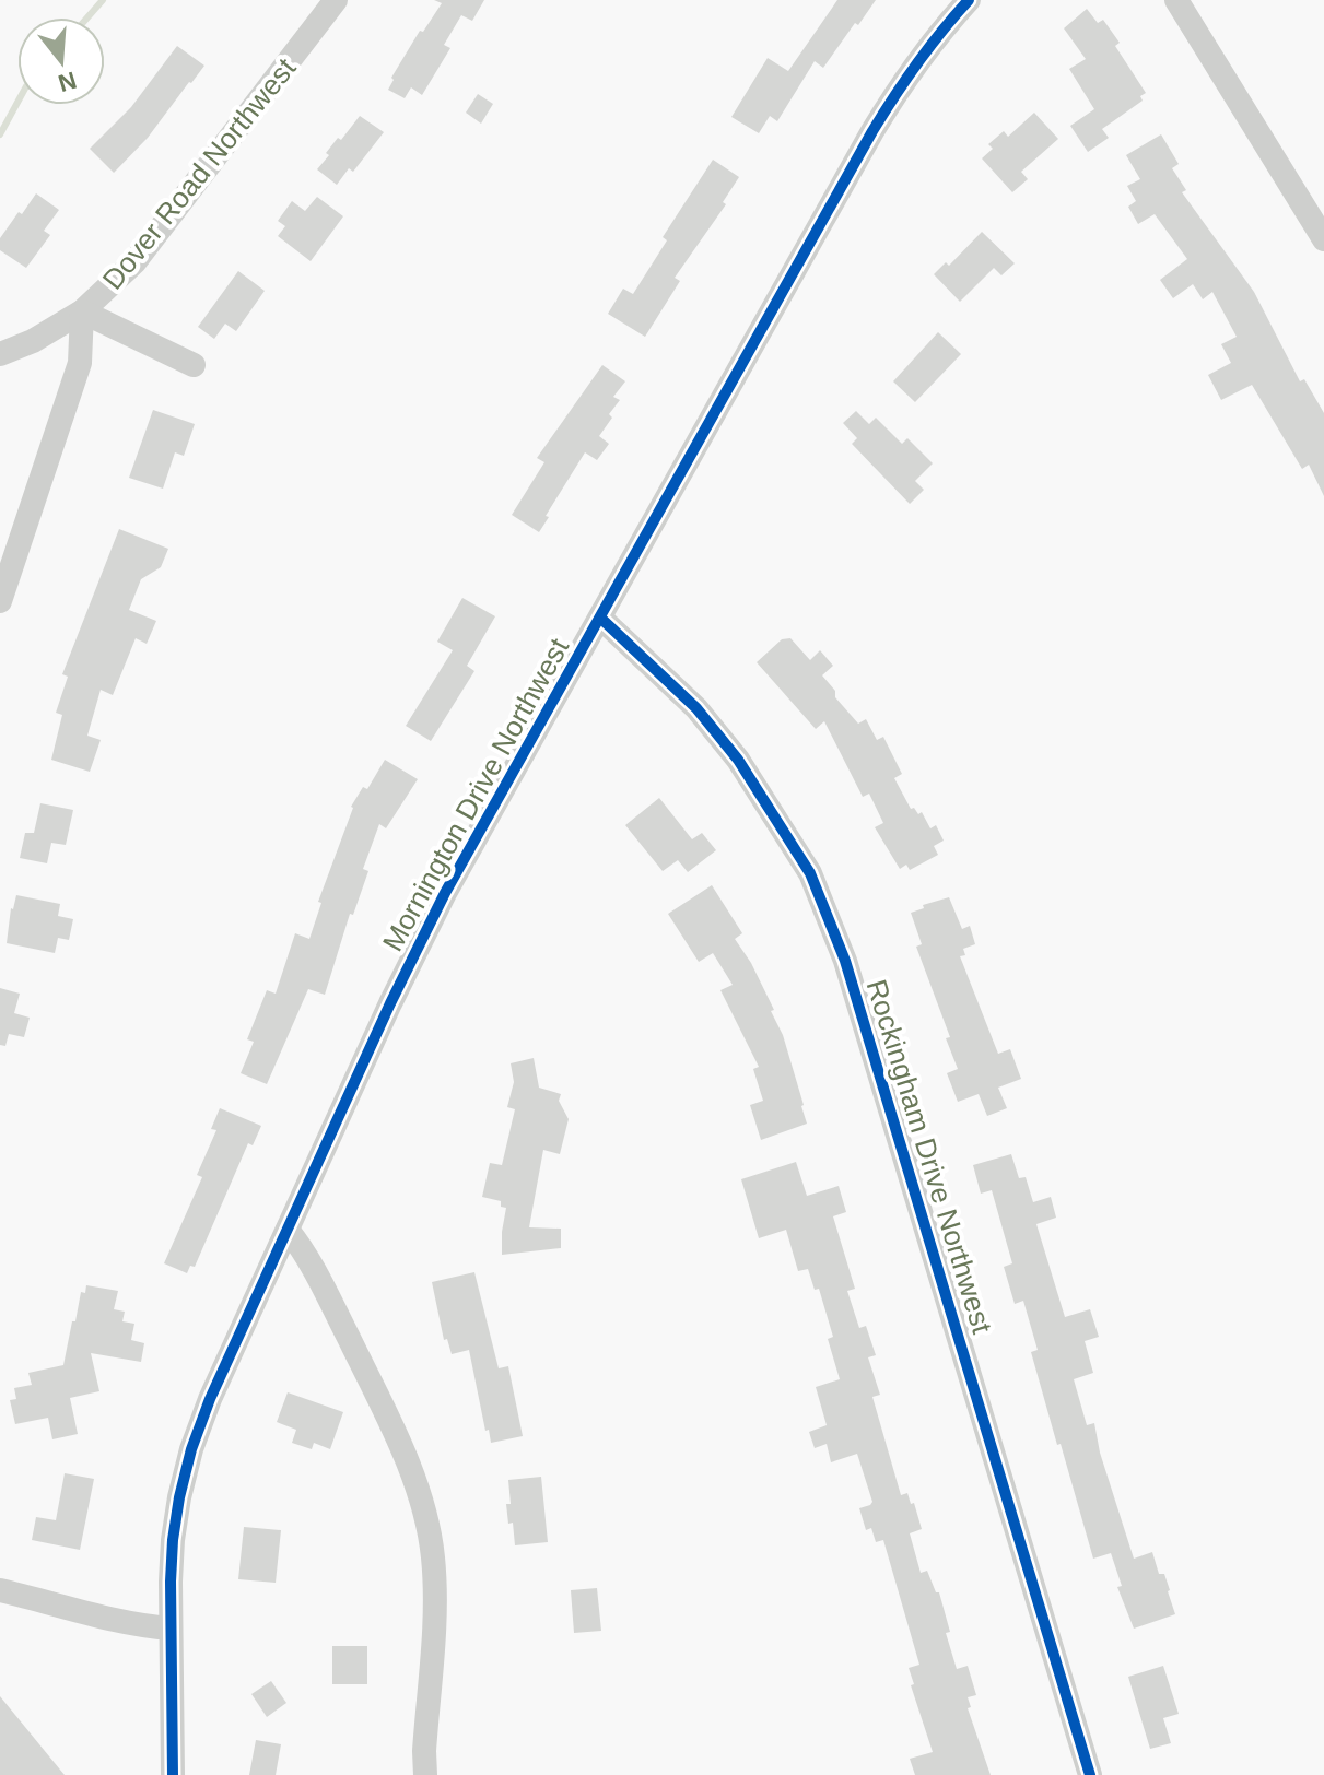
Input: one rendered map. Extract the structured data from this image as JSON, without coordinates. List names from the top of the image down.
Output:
{
  "streets": {
    "street": ["Dover Road Northwest", "Mornington Drive Northwest", "Rockingham Drive Northwest"]
  },
  "crossings": [
    ["Mornington Drive Northwest", "Rockingham Drive Northwest"]
  ],
  "north": "bottom"
}
